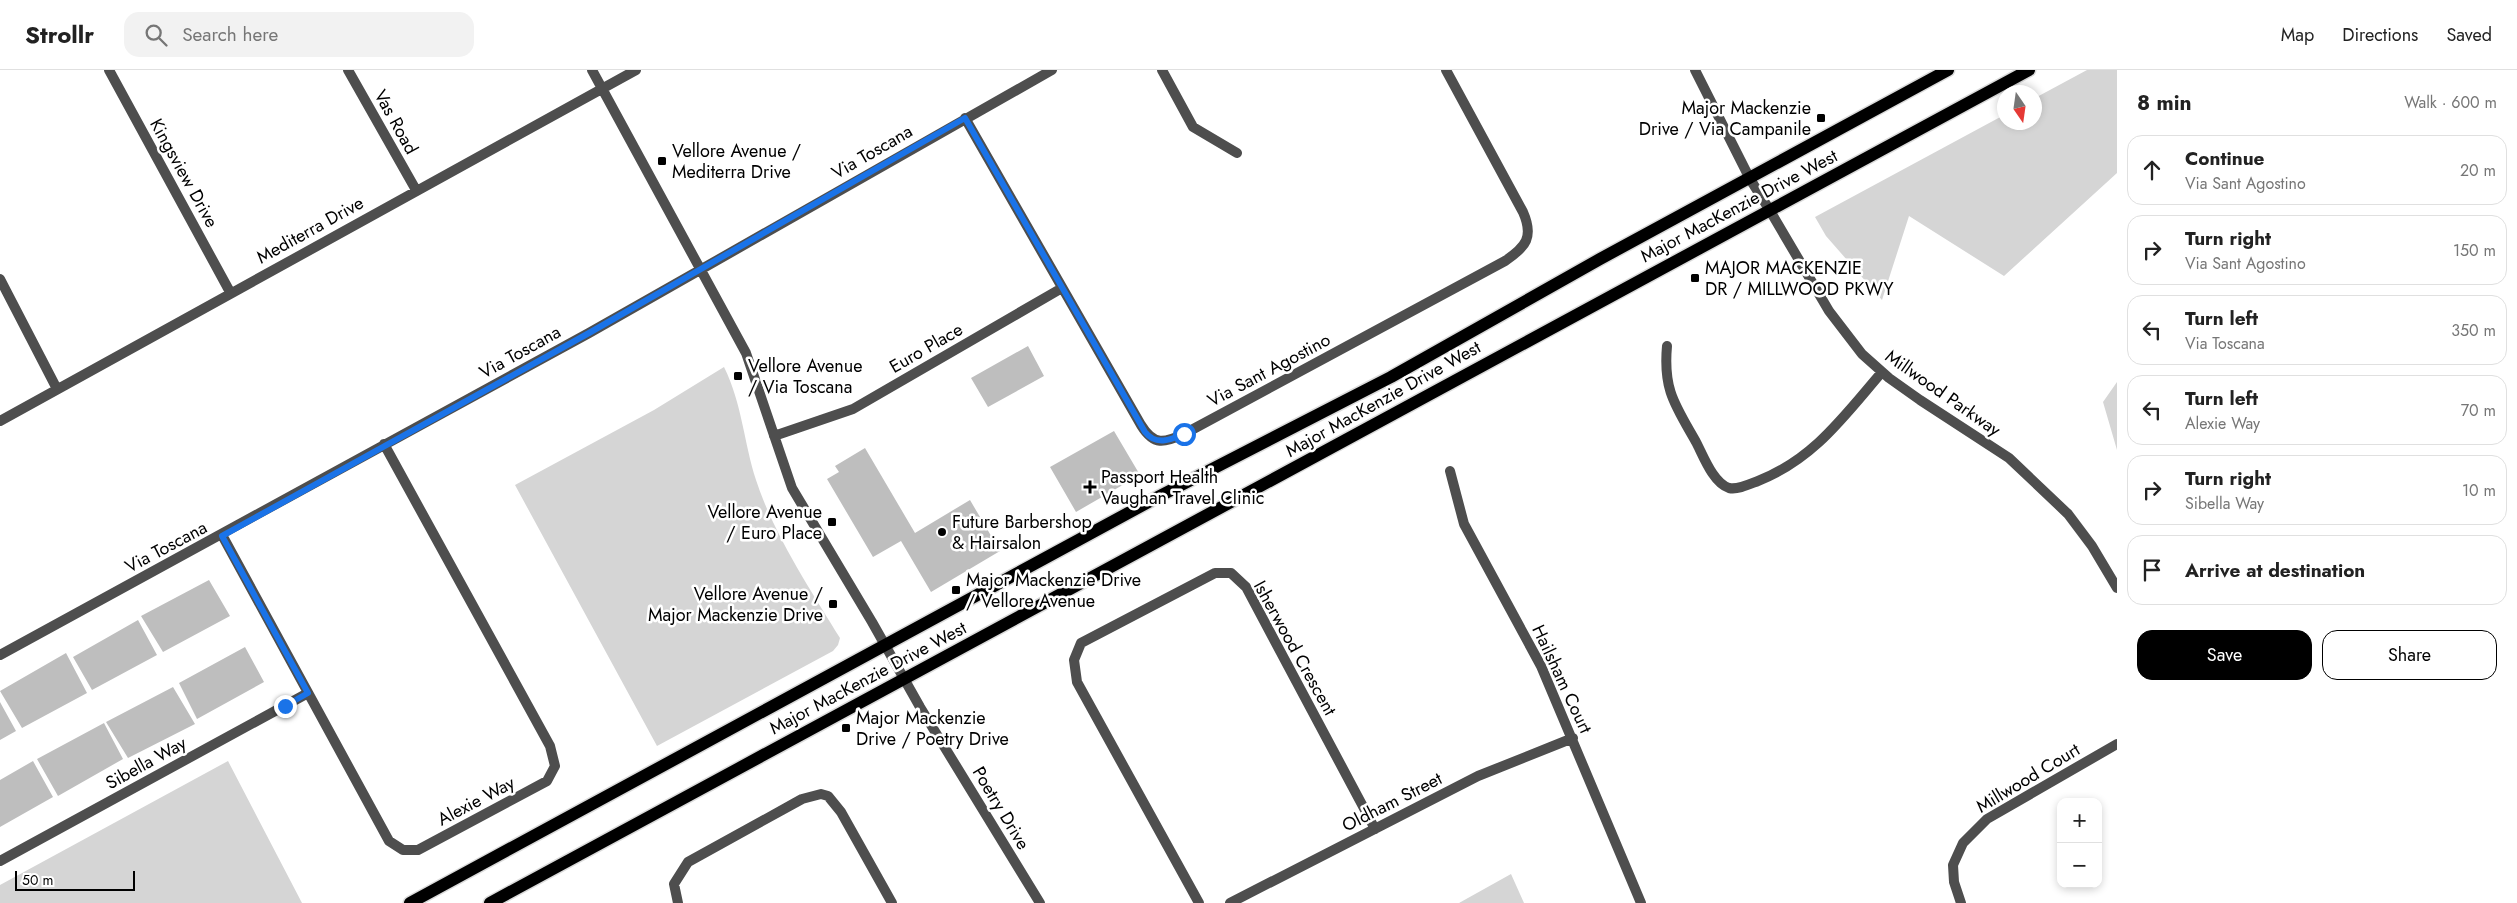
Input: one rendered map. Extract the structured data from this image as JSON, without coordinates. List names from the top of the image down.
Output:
{
  "streets": {
    "main road": ["Major MacKenzie Drive West"],
    "street": [
      "Vas Road",
      "Via Toscana",
      "Kingsview Drive",
      "Mediterra Drive",
      "Euro Place",
      "Via Sant Agostino",
      "Millwood Parkway",
      "Isherwood Crescent",
      "Hailsham Court",
      "Sibella Way",
      "Millwood Court",
      "Alexie Way",
      "Oldham Street",
      "Poetry Drive"
    ]
  },
  "crossings": [
    ["Vas Road", "Mediterra Drive"],
    ["Via Toscana", "Via Sant Agostino"],
    ["Via Toscana", "Alexie Way"],
    ["Via Toscana", "Poetry Drive"],
    ["Kingsview Drive", "Mediterra Drive"],
    ["Major MacKenzie Drive West", "Millwood Parkway"],
    ["Major MacKenzie Drive West", "Poetry Drive"],
    ["Mediterra Drive", "Poetry Drive"],
    ["Euro Place", "Via Sant Agostino"],
    ["Euro Place", "Poetry Drive"],
    ["Isherwood Crescent", "Oldham Street"],
    ["Hailsham Court", "Oldham Street"],
    ["Sibella Way", "Alexie Way"]
  ],
  "places": {
    "transit": [
      "Major Mackenzie Drive / Via Campanile",
      "Vellore Avenue / Mediterra Drive",
      "MAJOR MACKENZIE DR / MILLWOOD PKWY",
      "Vellore Avenue / Via Toscana",
      "Vellore Avenue / Euro Place",
      "Major Mackenzie Drive / Vellore Avenue",
      "Vellore Avenue / Major Mackenzie Drive",
      "Major Mackenzie Drive / Poetry Drive"
    ],
    "health": ["Passport Health Vaughan Travel Clinic"],
    "other": ["Future Barbershop & Hairsalon"]
  },
  "scale_bar": "50 m",
  "north": "bottom",
  "page": {
    "header": "Strollr",
    "search": "Search here",
    "nav": ["Map", "Directions", "Saved"],
    "heading": ["8 min", "Walk · 600 m"],
    "list": [
      ["Continue", "Via Sant Agostino", "20 m"],
      ["Turn right", "Via Sant Agostino", "150 m"],
      ["Turn left", "Via Toscana", "350 m"],
      ["Turn left", "Alexie Way", "70 m"],
      ["Turn right", "Sibella Way", "10 m"],
      "Arrive at destination"
    ],
    "buttons": ["Save", "Share"],
    "map_buttons": ["+", "−"],
    "scale": "50 m"
  }
}
